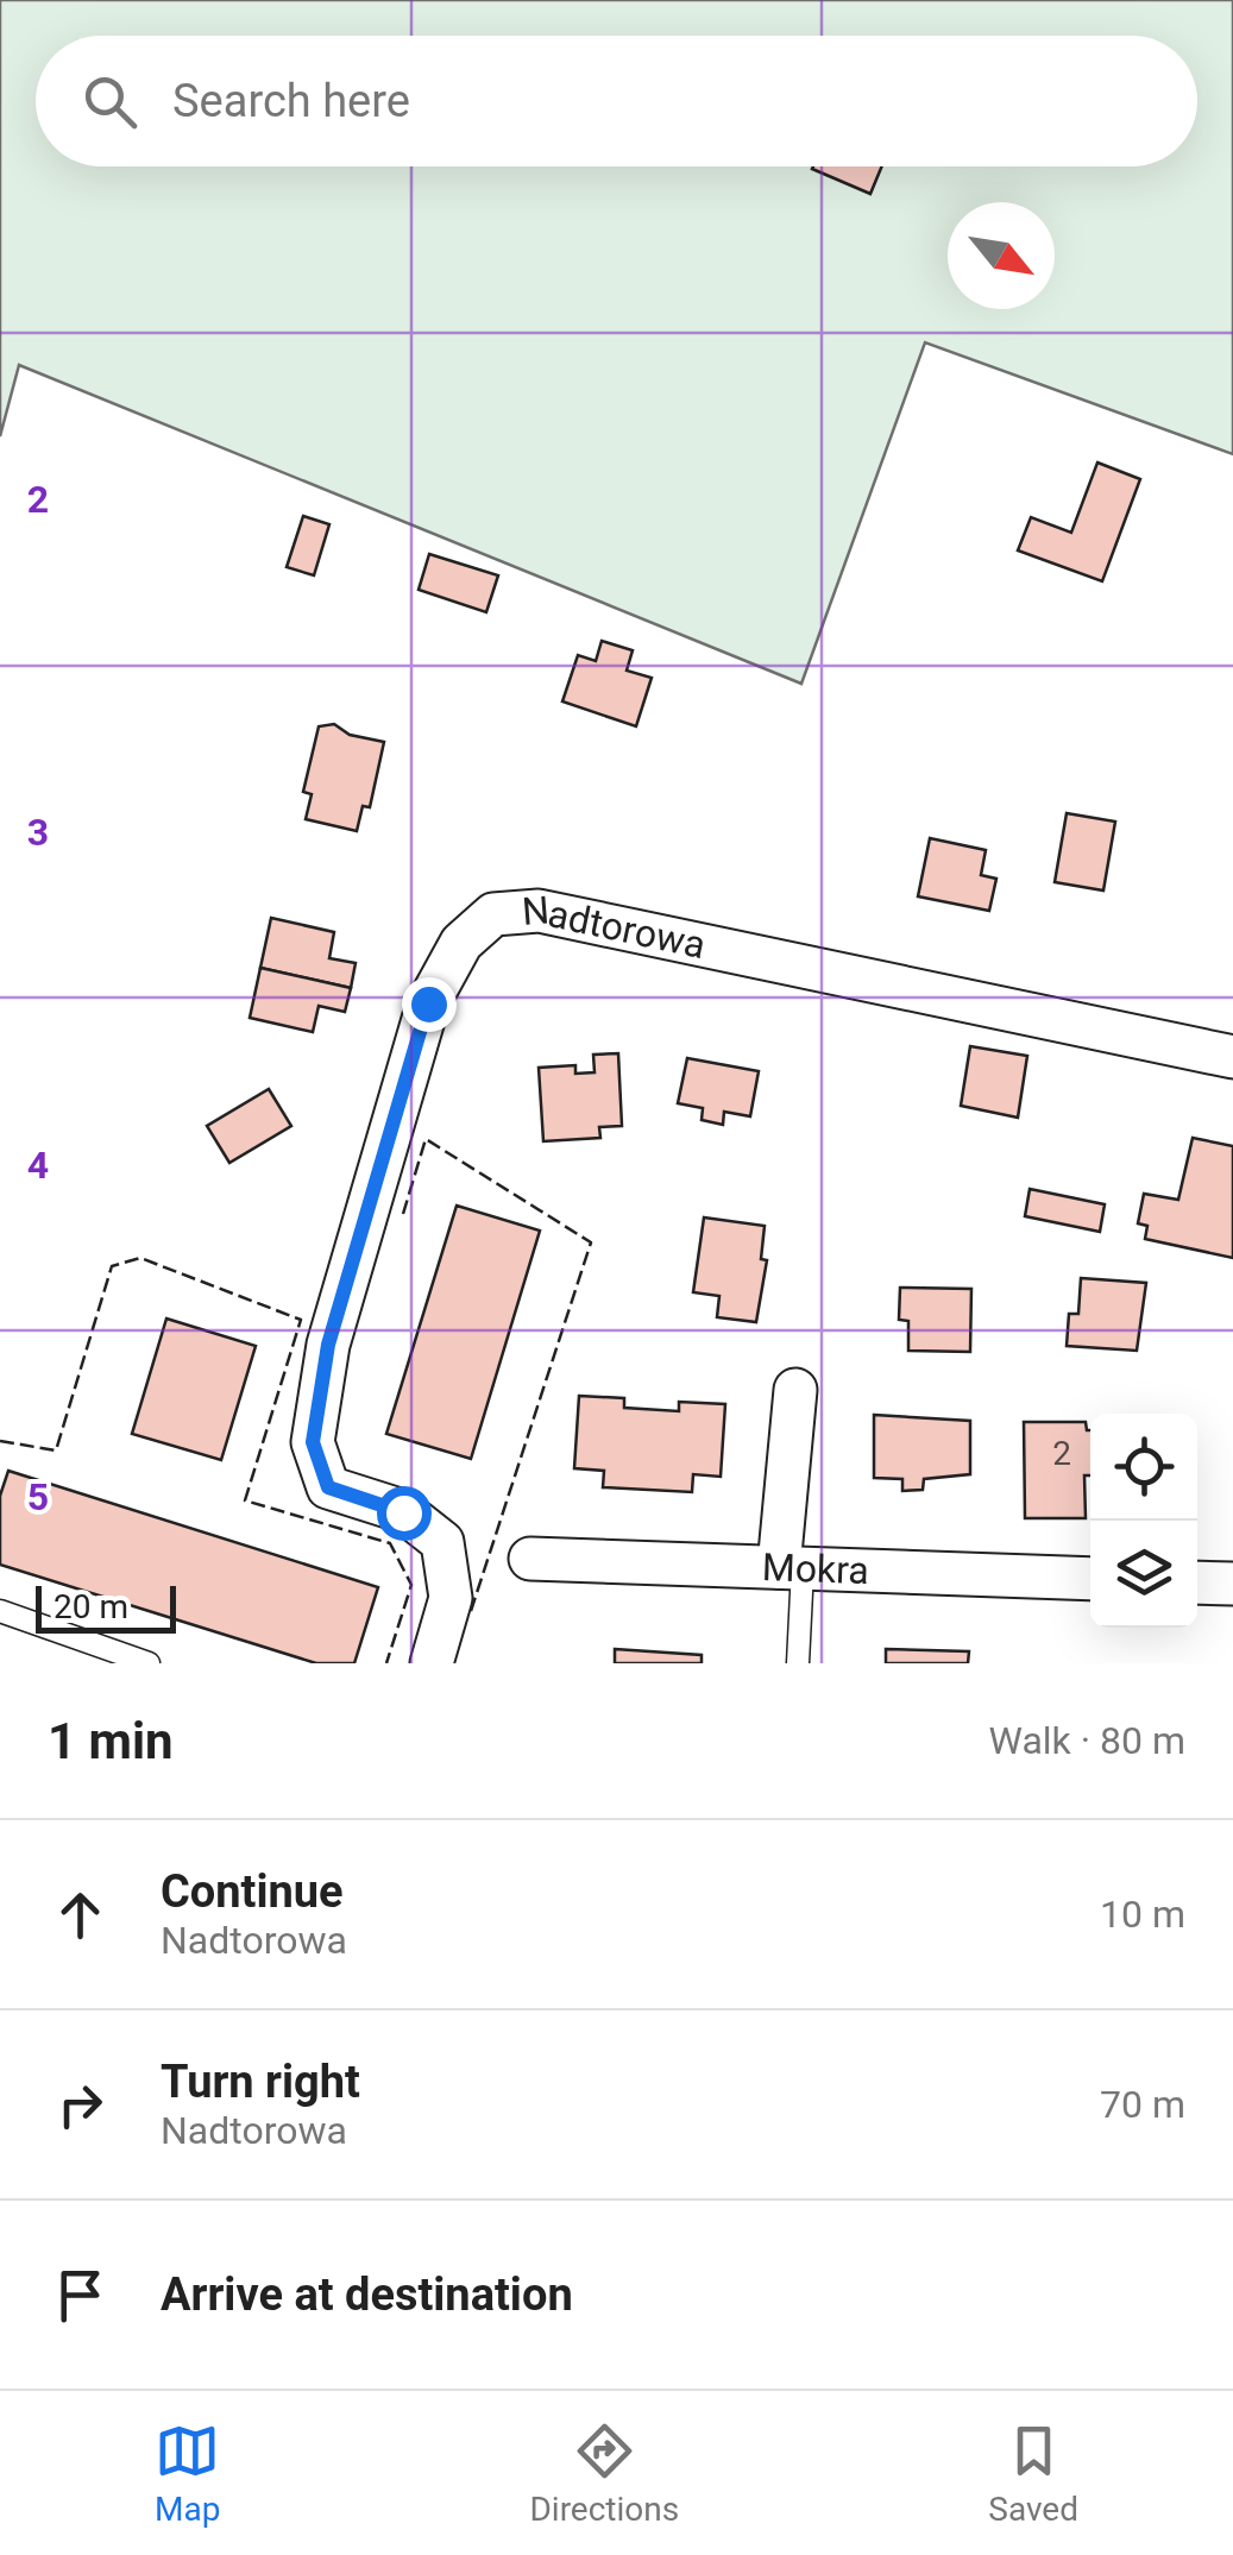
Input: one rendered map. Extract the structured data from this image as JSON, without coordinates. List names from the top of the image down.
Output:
{
  "streets": {
    "street": ["Nadtorowa", "Mokra"]
  },
  "house_numbers": ["2"],
  "scale_bar": "20 m",
  "north": "bottom right",
  "page": {
    "search": "Search here",
    "scale": "20 m",
    "heading": ["1 min", "Walk · 80 m"],
    "list": [
      ["Continue", "Nadtorowa", "10 m"],
      ["Turn right", "Nadtorowa", "70 m"],
      "Arrive at destination"
    ],
    "nav": ["Map", "Directions", "Saved"]
  },
  "grid": {
    "rows": [
      "2",
      "3",
      "4",
      "5"
    ]
  }
}
